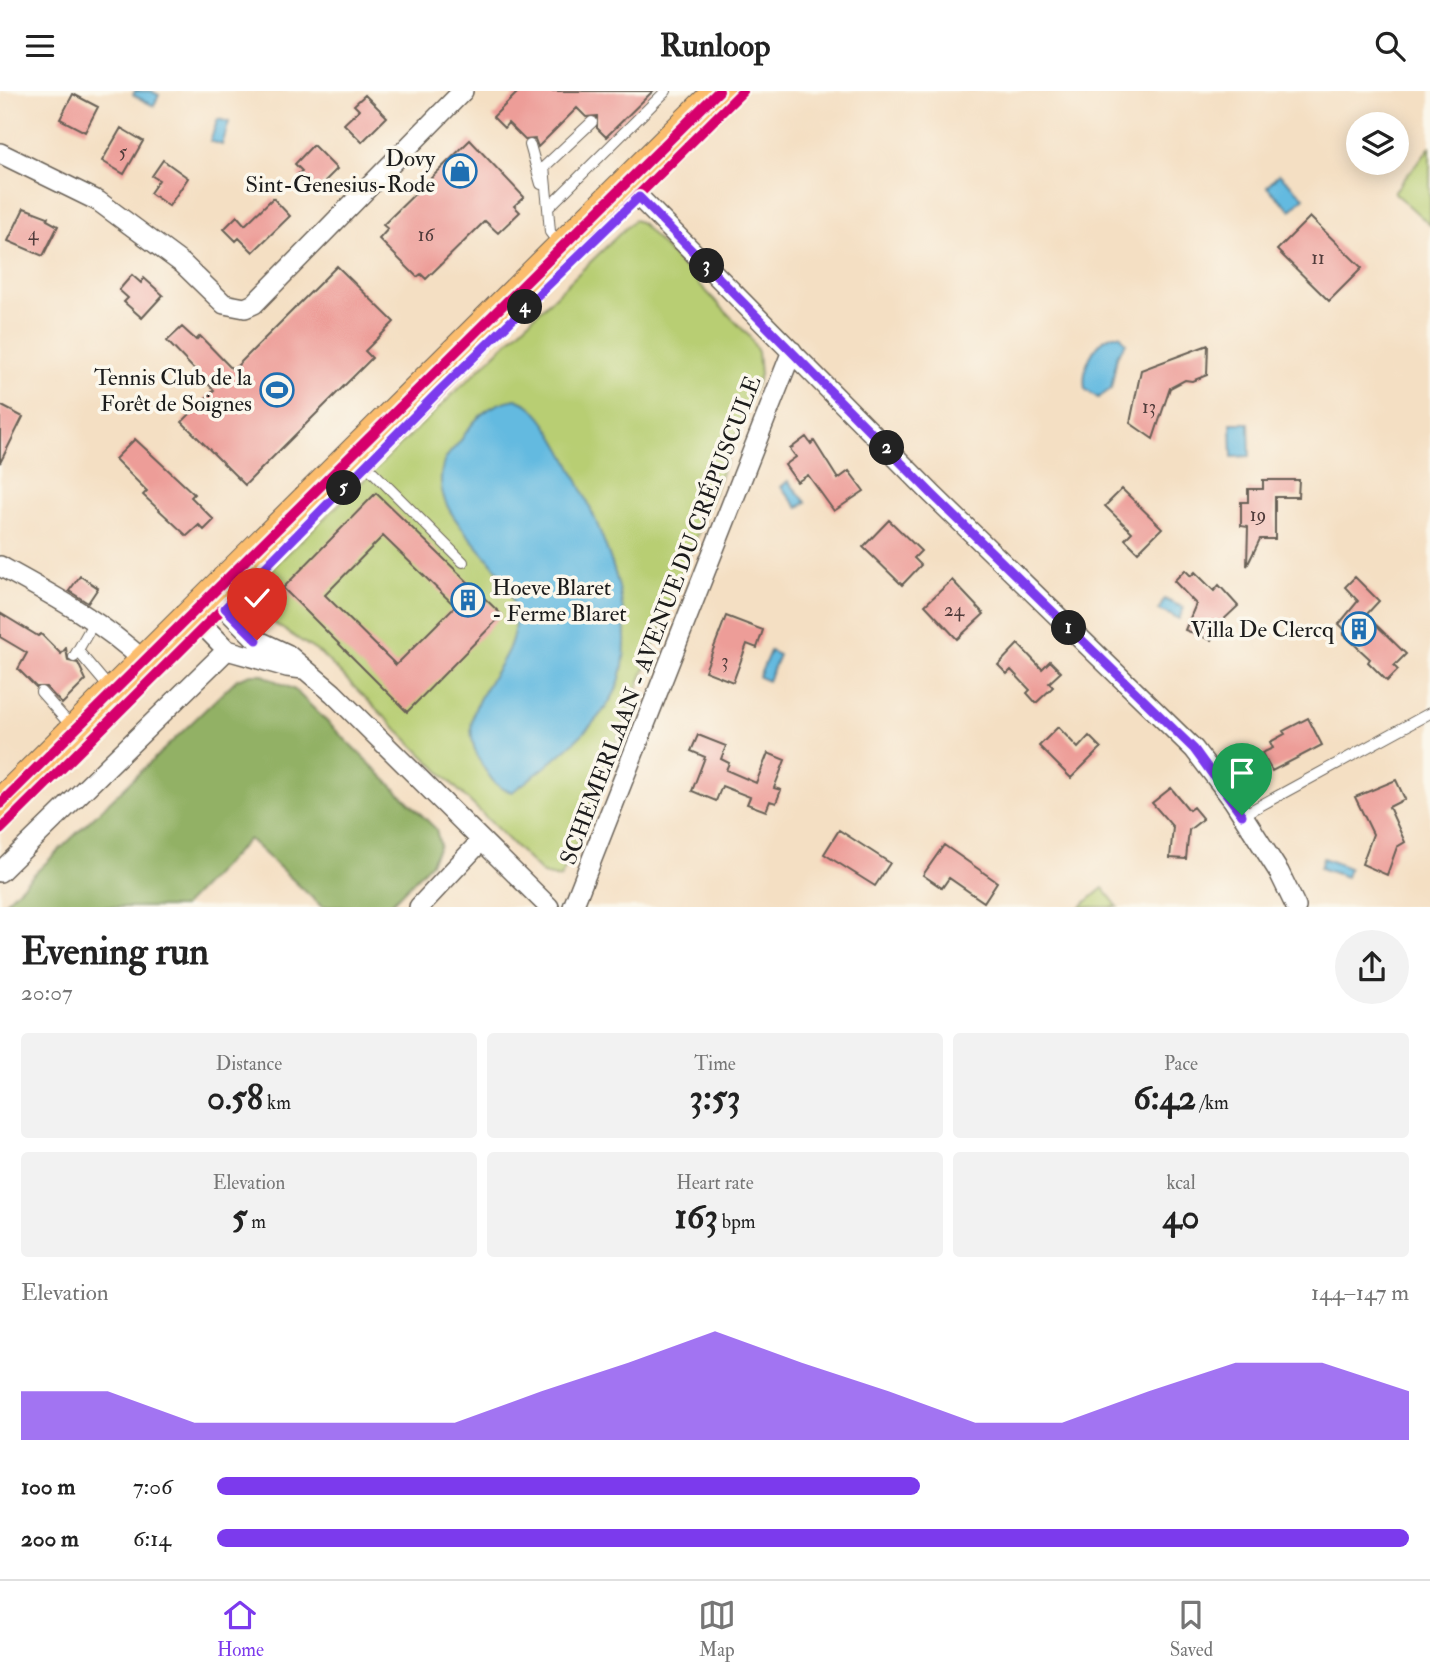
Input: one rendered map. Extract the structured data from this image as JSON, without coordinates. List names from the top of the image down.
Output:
{
  "streets": {
    "street": ["SCHEMERLAAN - AVENUE DU CRÉPUSCULE"]
  },
  "places": {
    "shop": ["Dovy Sint-Genesius-Rode"],
    "sports": ["Tennis Club de la Forêt de Soignes"],
    "building": ["Hoeve Blaret - Ferme Blaret", "Villa De Clercq"]
  },
  "house_numbers": [
    "5",
    "4",
    "16",
    "11",
    "13",
    "19",
    "24",
    "3"
  ],
  "page": {
    "header": "Runloop",
    "pins": [
      "3",
      "4",
      "2",
      "5",
      "1"
    ],
    "heading": ["Evening run", "20:07"],
    "stats": [
      ["Distance", "0.58 km"],
      ["Time", "3:53"],
      ["Pace", "6:42 /km"],
      ["Elevation", "5 m"],
      ["Heart rate", "163 bpm"],
      ["kcal", "40"]
    ],
    "chart": ["Elevation", "144–147 m"],
    "list": [
      {
        "name": "100 m",
        "note": "7:06"
      },
      {
        "name": "200 m",
        "note": "6:14"
      }
    ],
    "tabs": ["Home", "Map", "Saved"]
  }
}
